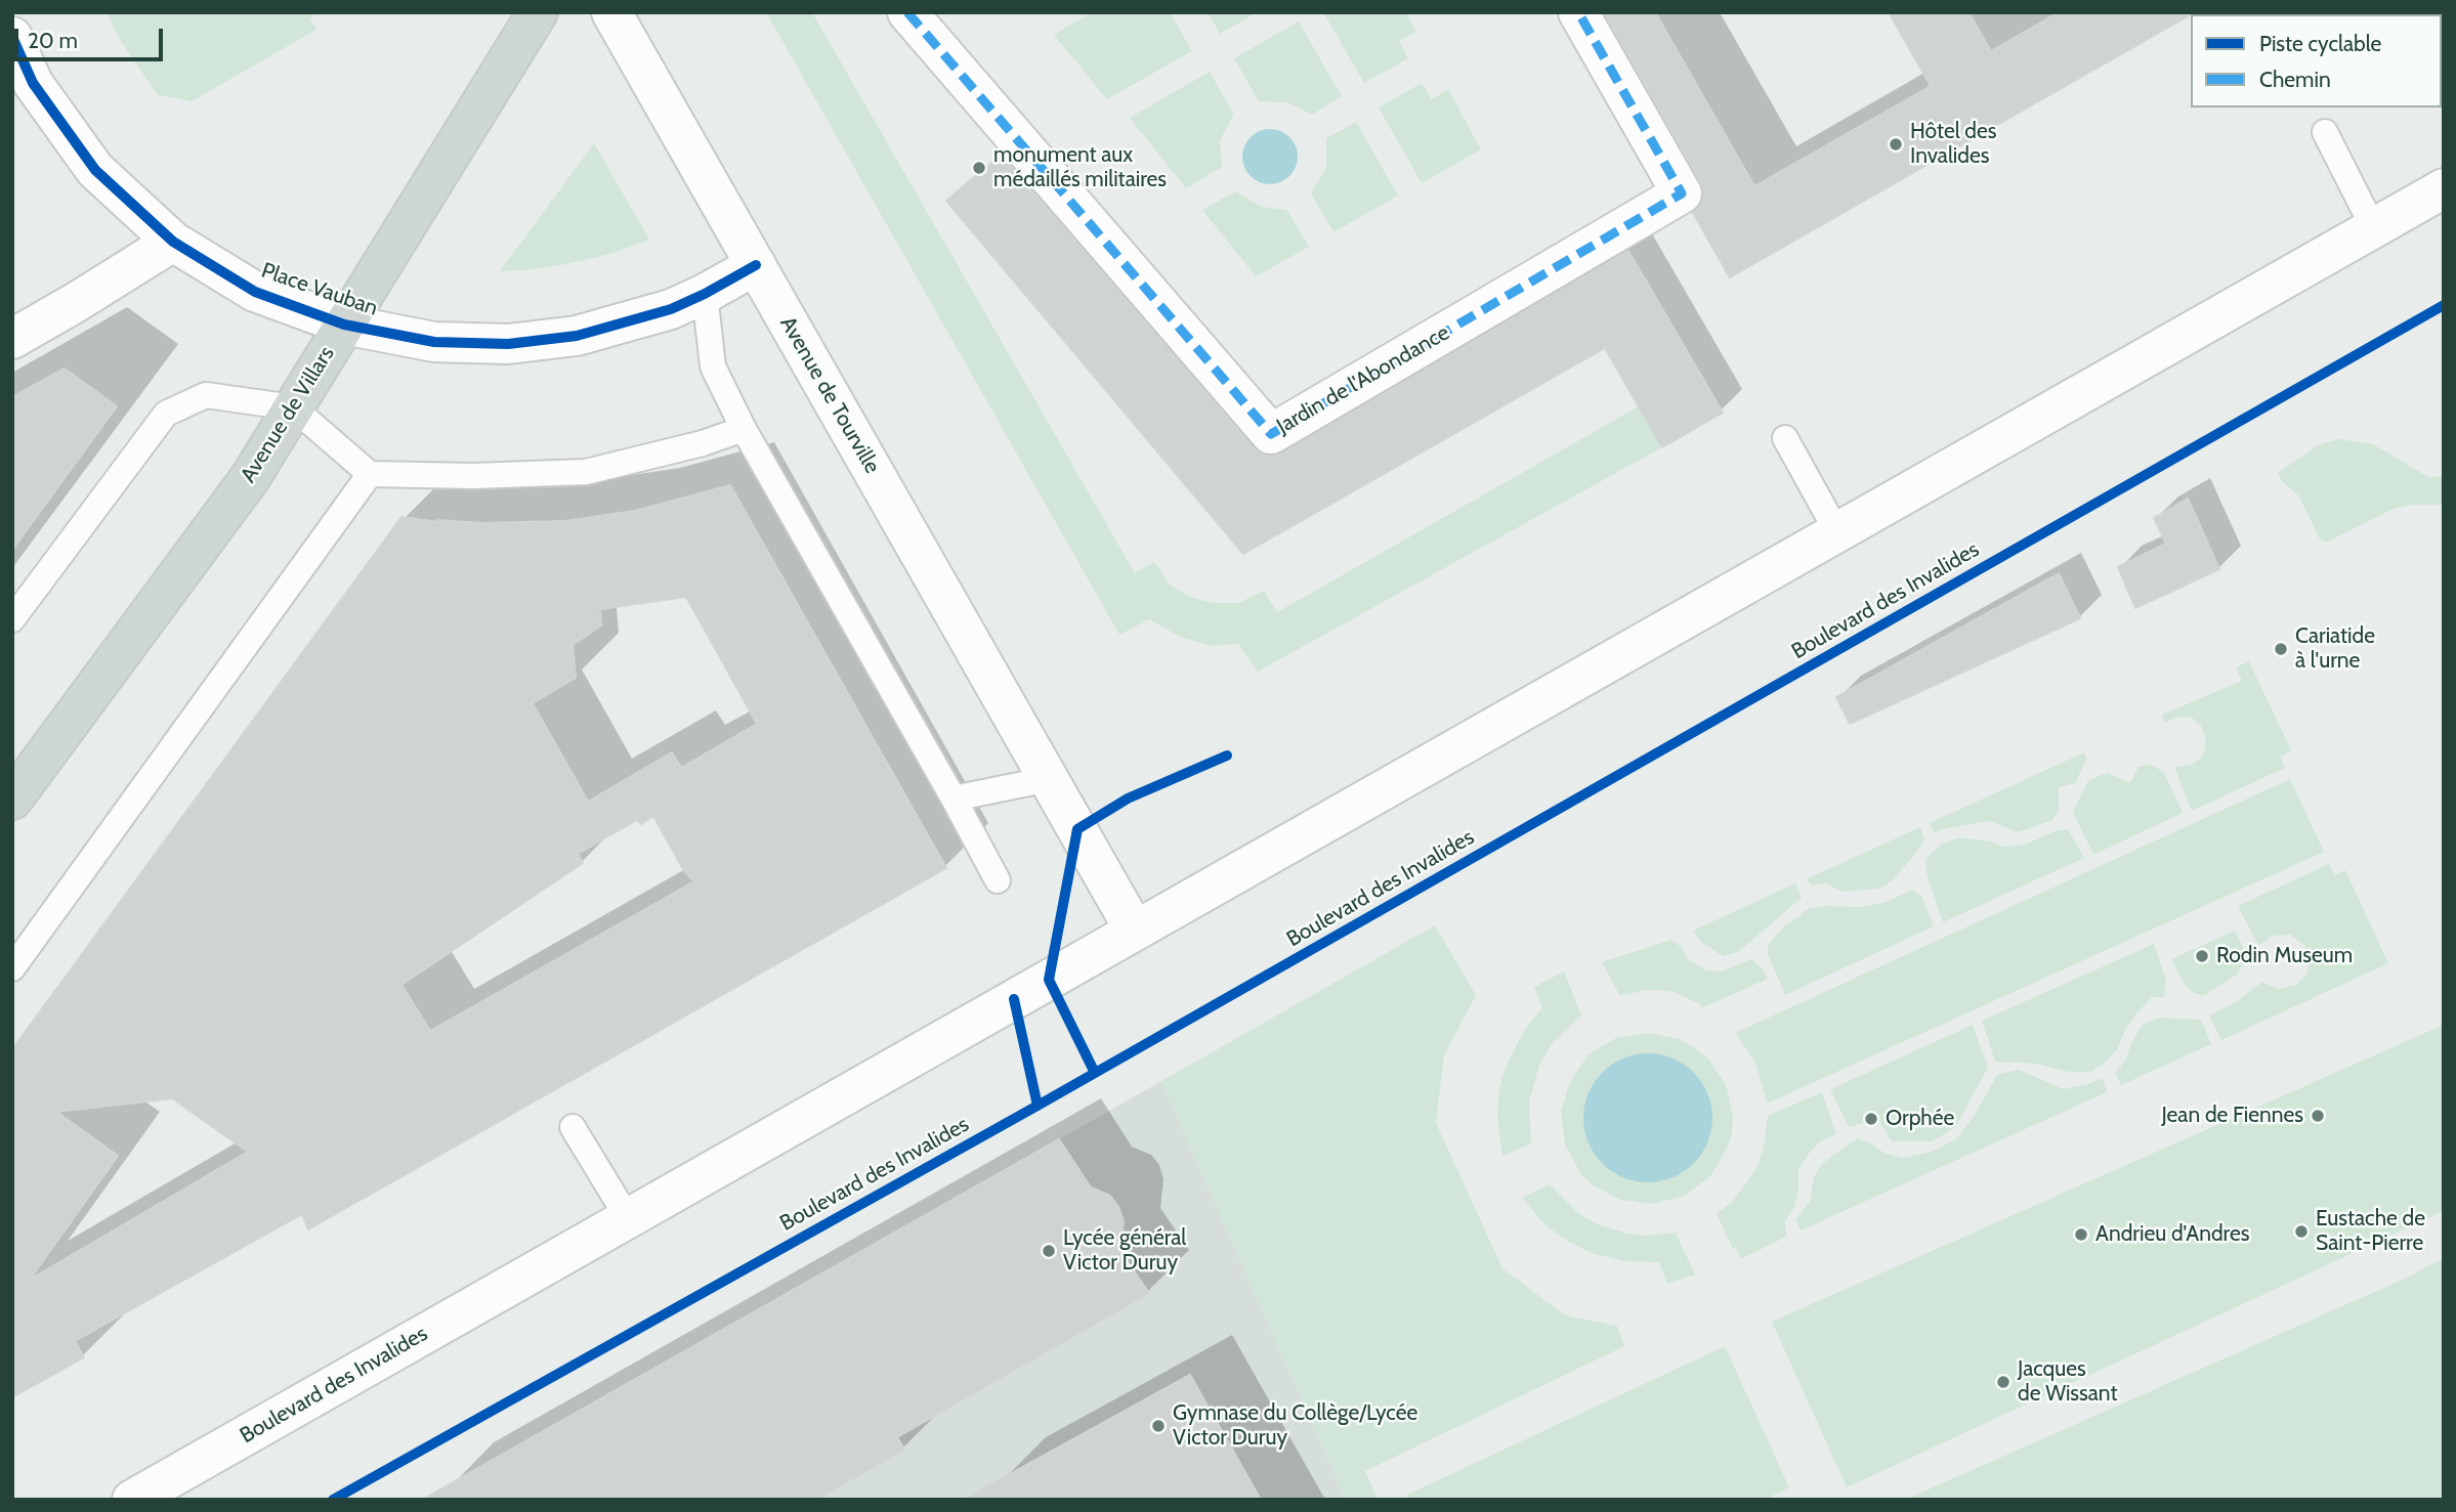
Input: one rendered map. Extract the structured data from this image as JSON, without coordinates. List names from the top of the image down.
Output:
{
  "streets": {
    "main road": [
      "Place Vauban",
      "Jardin de l'Abondance",
      "Avenue de Tourville",
      "Avenue de Villars",
      "Boulevard des Invalides"
    ]
  },
  "crossings": [
    ["Place Vauban", "Avenue de Tourville"],
    ["Place Vauban", "Avenue de Villars"],
    ["Avenue de Tourville", "Boulevard des Invalides"]
  ],
  "places": [
    "Hôtel des Invalides",
    "monument aux médaillés militaires",
    "Cariatide à l'urne",
    "Rodin Museum",
    "Jean de Fiennes",
    "Orphée",
    "Eustache de Saint-Pierre",
    "Andrieu d'Andres",
    "Lycée général Victor Duruy",
    "Jacques de Wissant",
    "Gymnase du Collège/Lycée Victor Duruy"
  ],
  "legend": ["Piste cyclable", "Chemin"],
  "scale_bar": "20 m"
}
